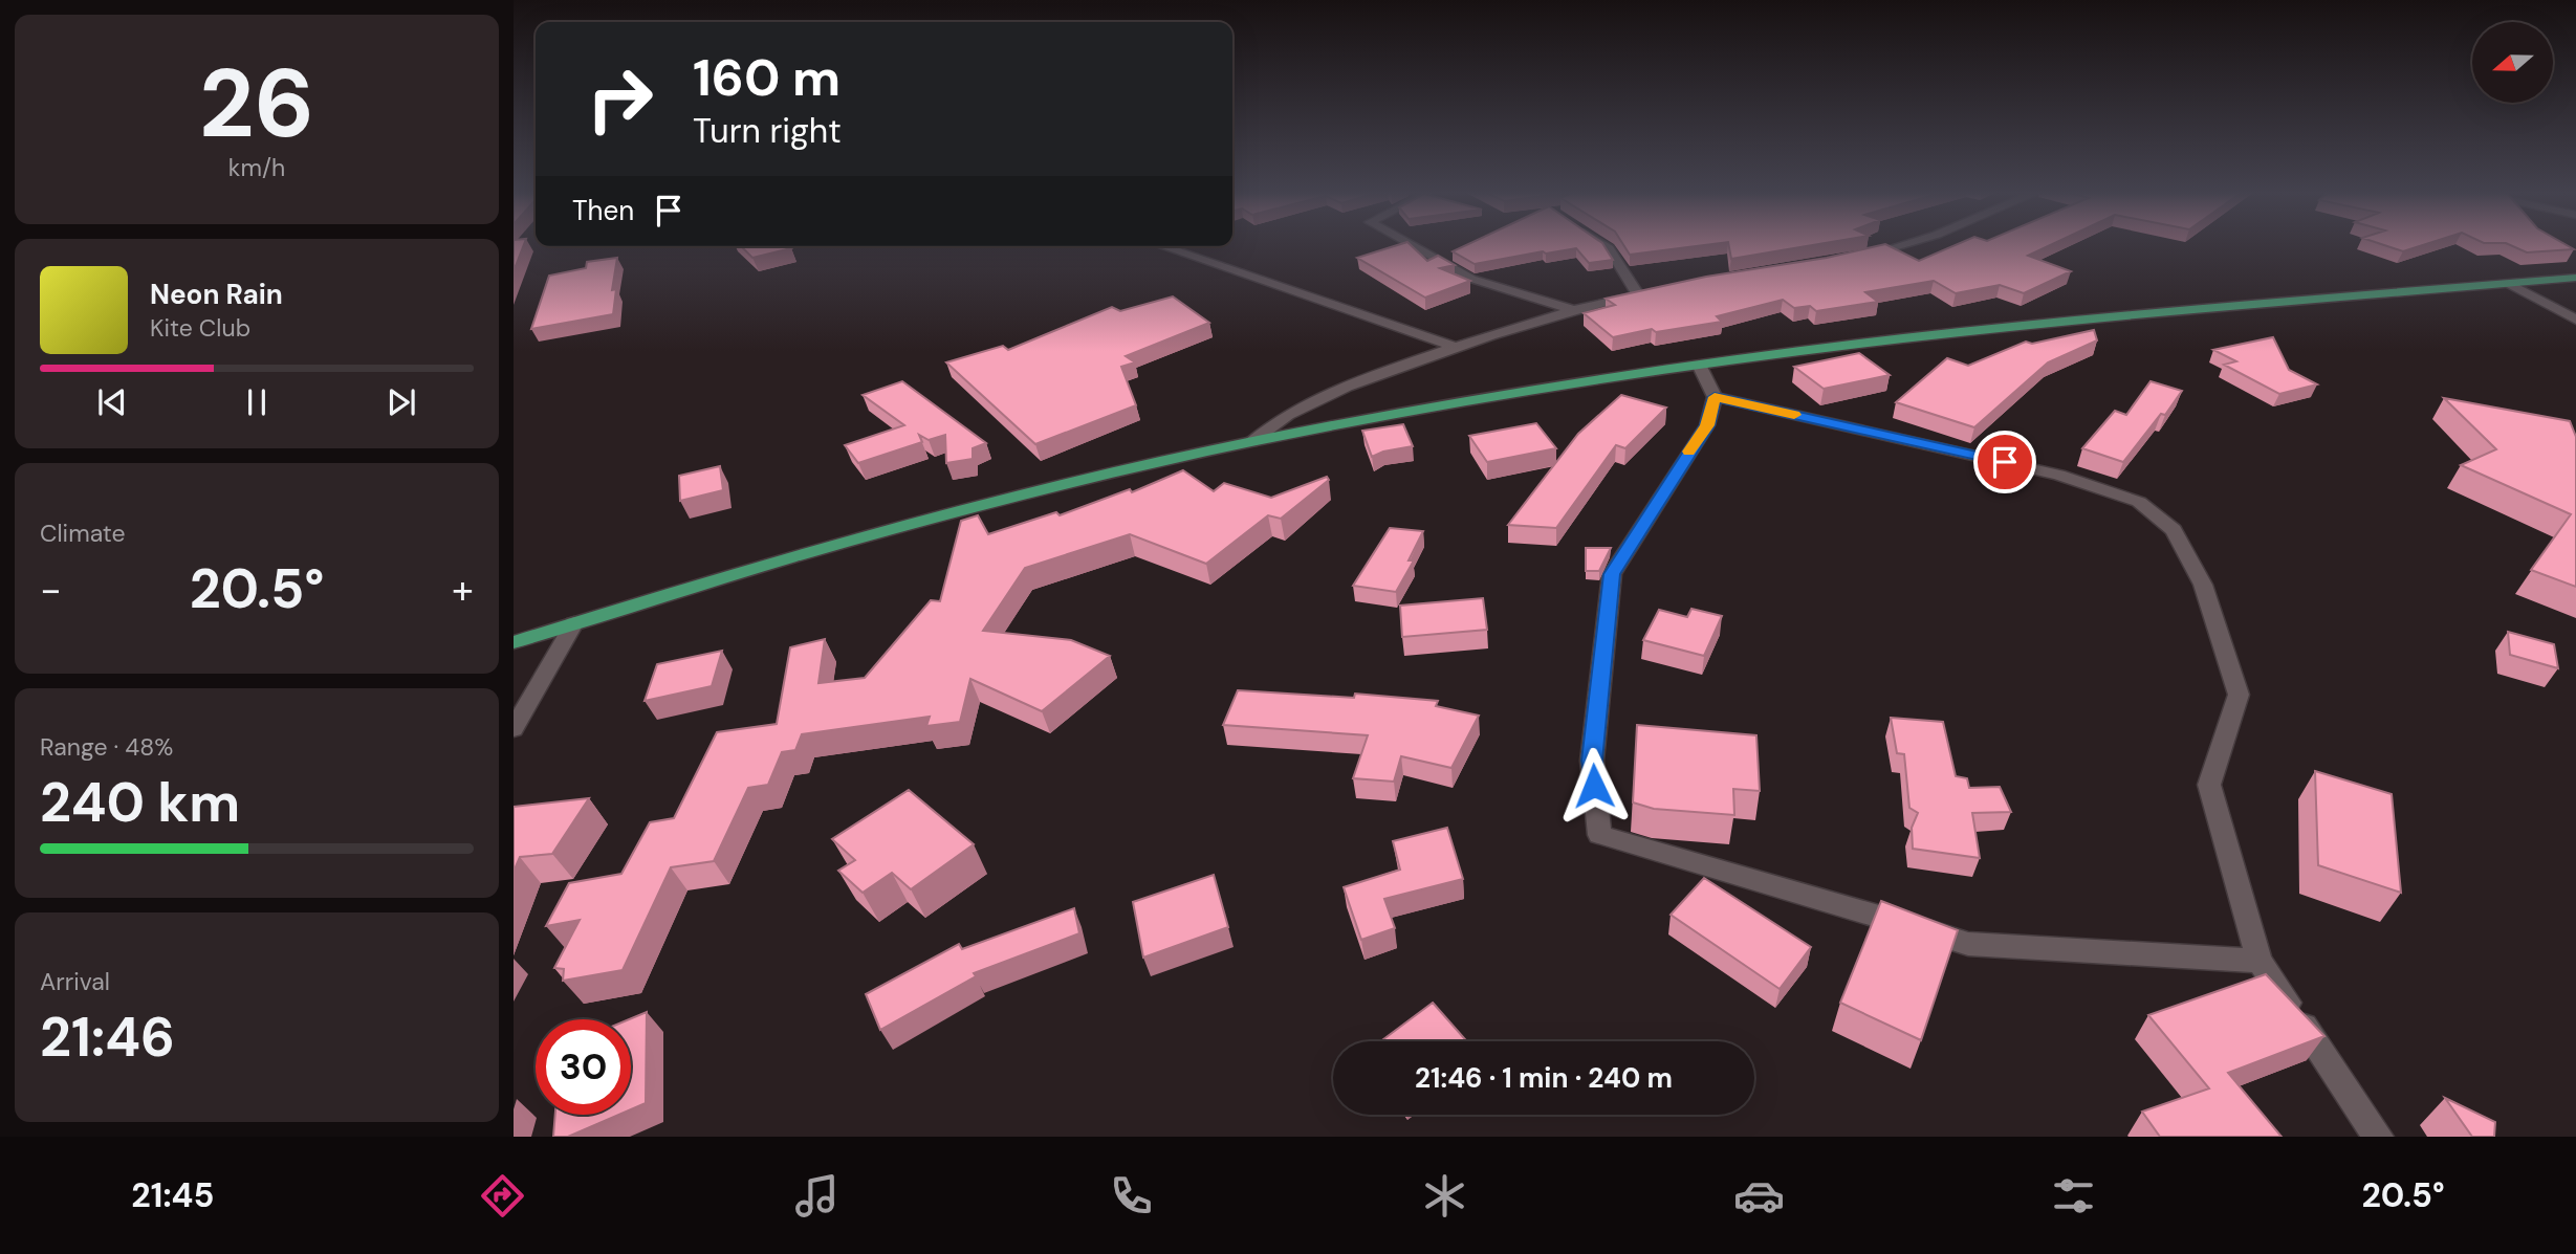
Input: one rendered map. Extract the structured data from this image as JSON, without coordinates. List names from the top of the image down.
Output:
{
  "north": "left",
  "page": {
    "tile": [
      ["26", "km/h"],
      "Climate",
      ["Range · 48%", "240 km"],
      ["Arrival", "21:46"]
    ],
    "turn": ["160 m", "Turn right"],
    "then": "Then",
    "song": ["Neon Rain", "Kite Club"],
    "heat": ["−", "20.5°", "+"],
    "limit": "30",
    "trip": "21:46 · 1 min · 240 m",
    "tabs": ["21:45", "20.5°"]
  }
}
